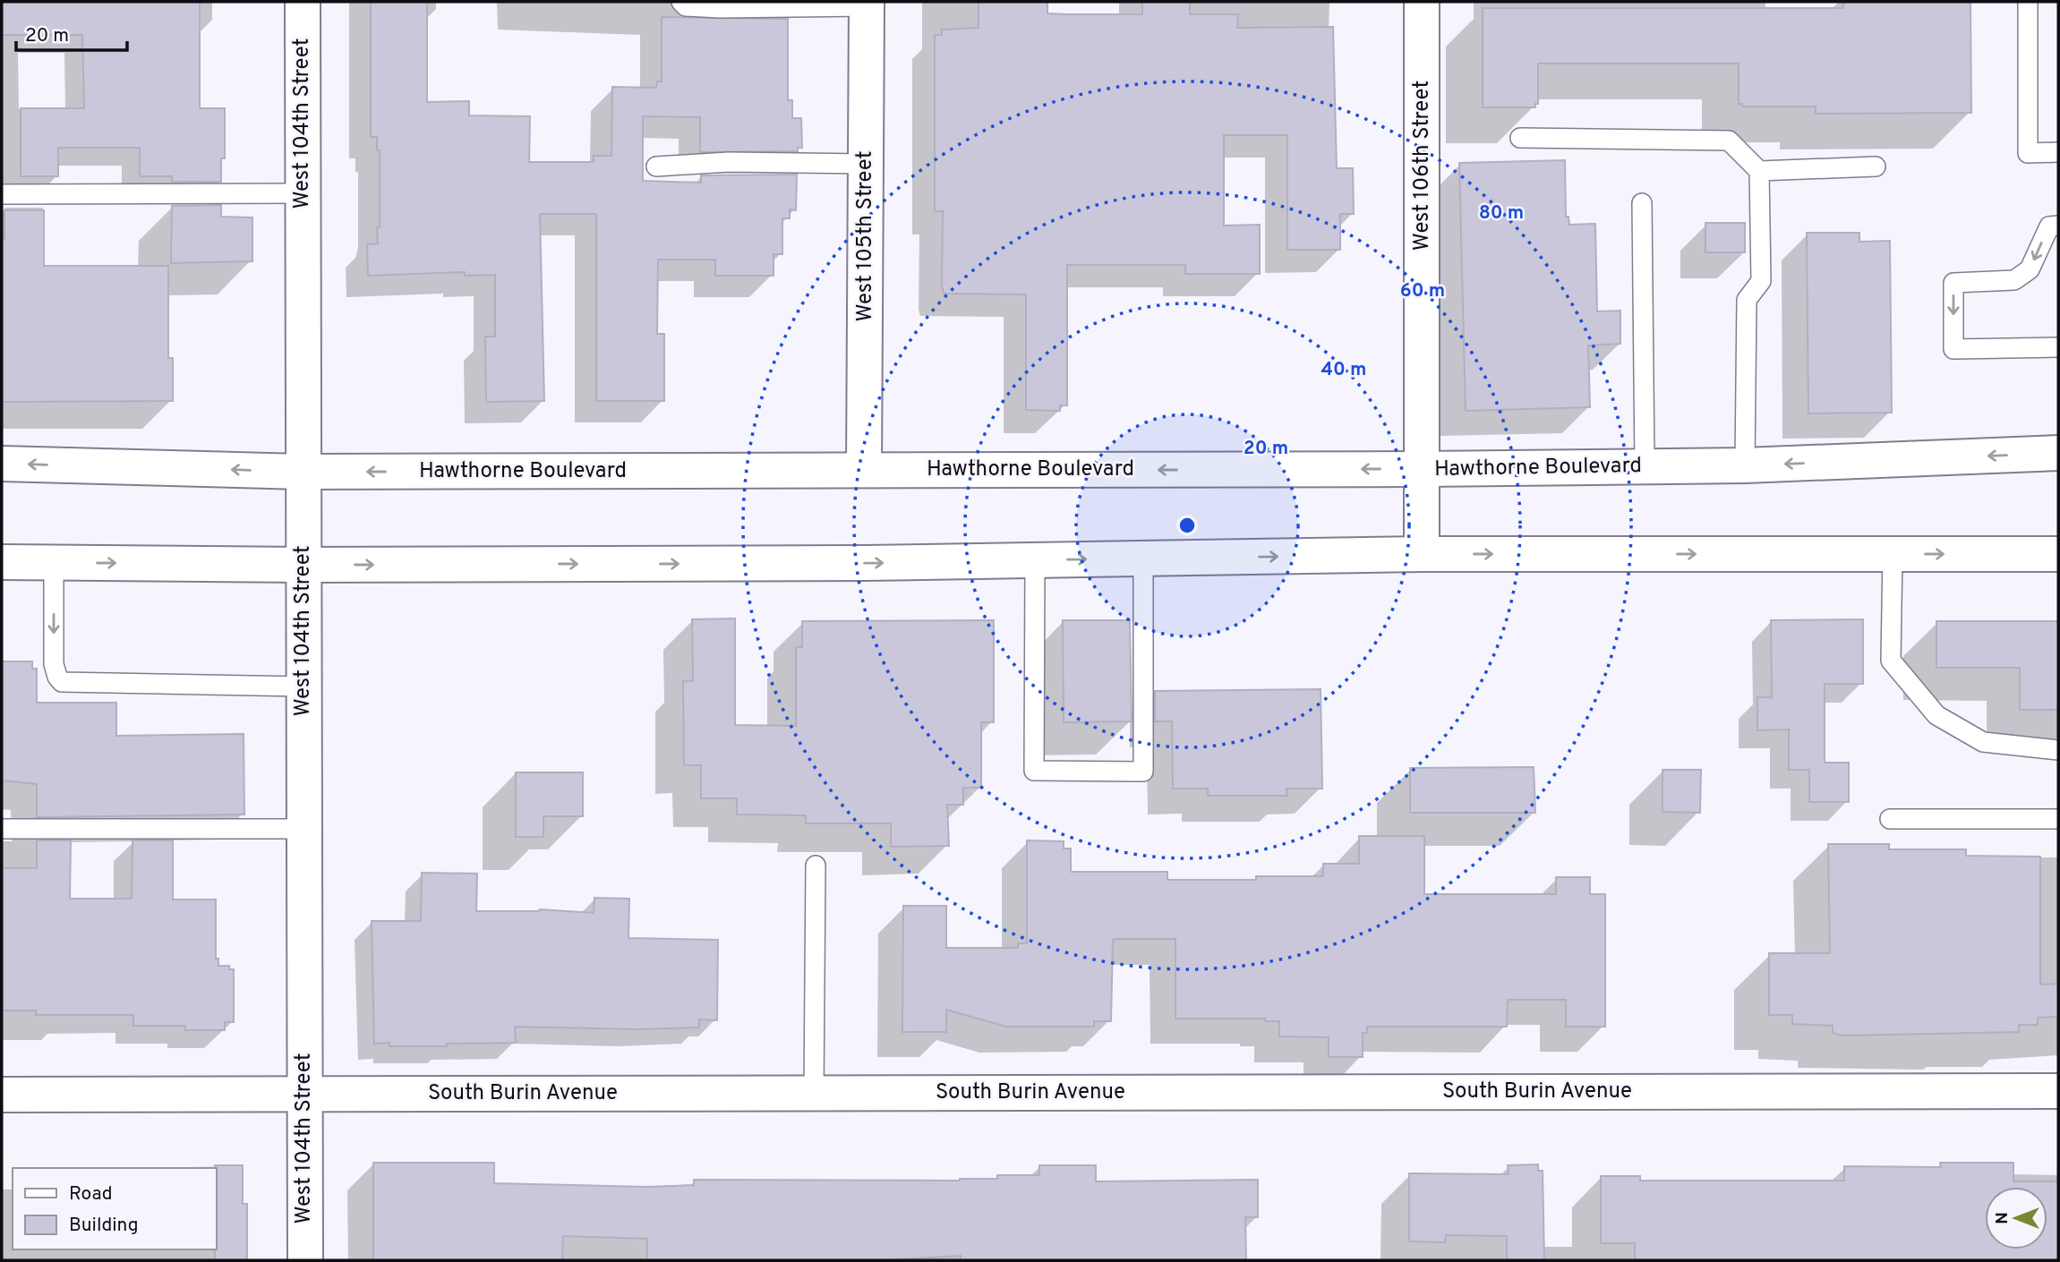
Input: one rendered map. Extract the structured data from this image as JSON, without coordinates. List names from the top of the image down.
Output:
{
  "streets": {
    "street": [
      "West 104th Street",
      "West 106th Street",
      "West 105th Street",
      "Hawthorne Boulevard",
      "South Burin Avenue"
    ]
  },
  "crossings": [
    ["West 104th Street", "Hawthorne Boulevard"],
    ["West 104th Street", "South Burin Avenue"],
    ["West 106th Street", "Hawthorne Boulevard"],
    ["West 105th Street", "Hawthorne Boulevard"]
  ],
  "legend": ["Road", "Building"],
  "scale_bar": "20 m",
  "north": "left",
  "rings": [
    "80 m",
    "60 m",
    "40 m",
    "20 m"
  ]
}
